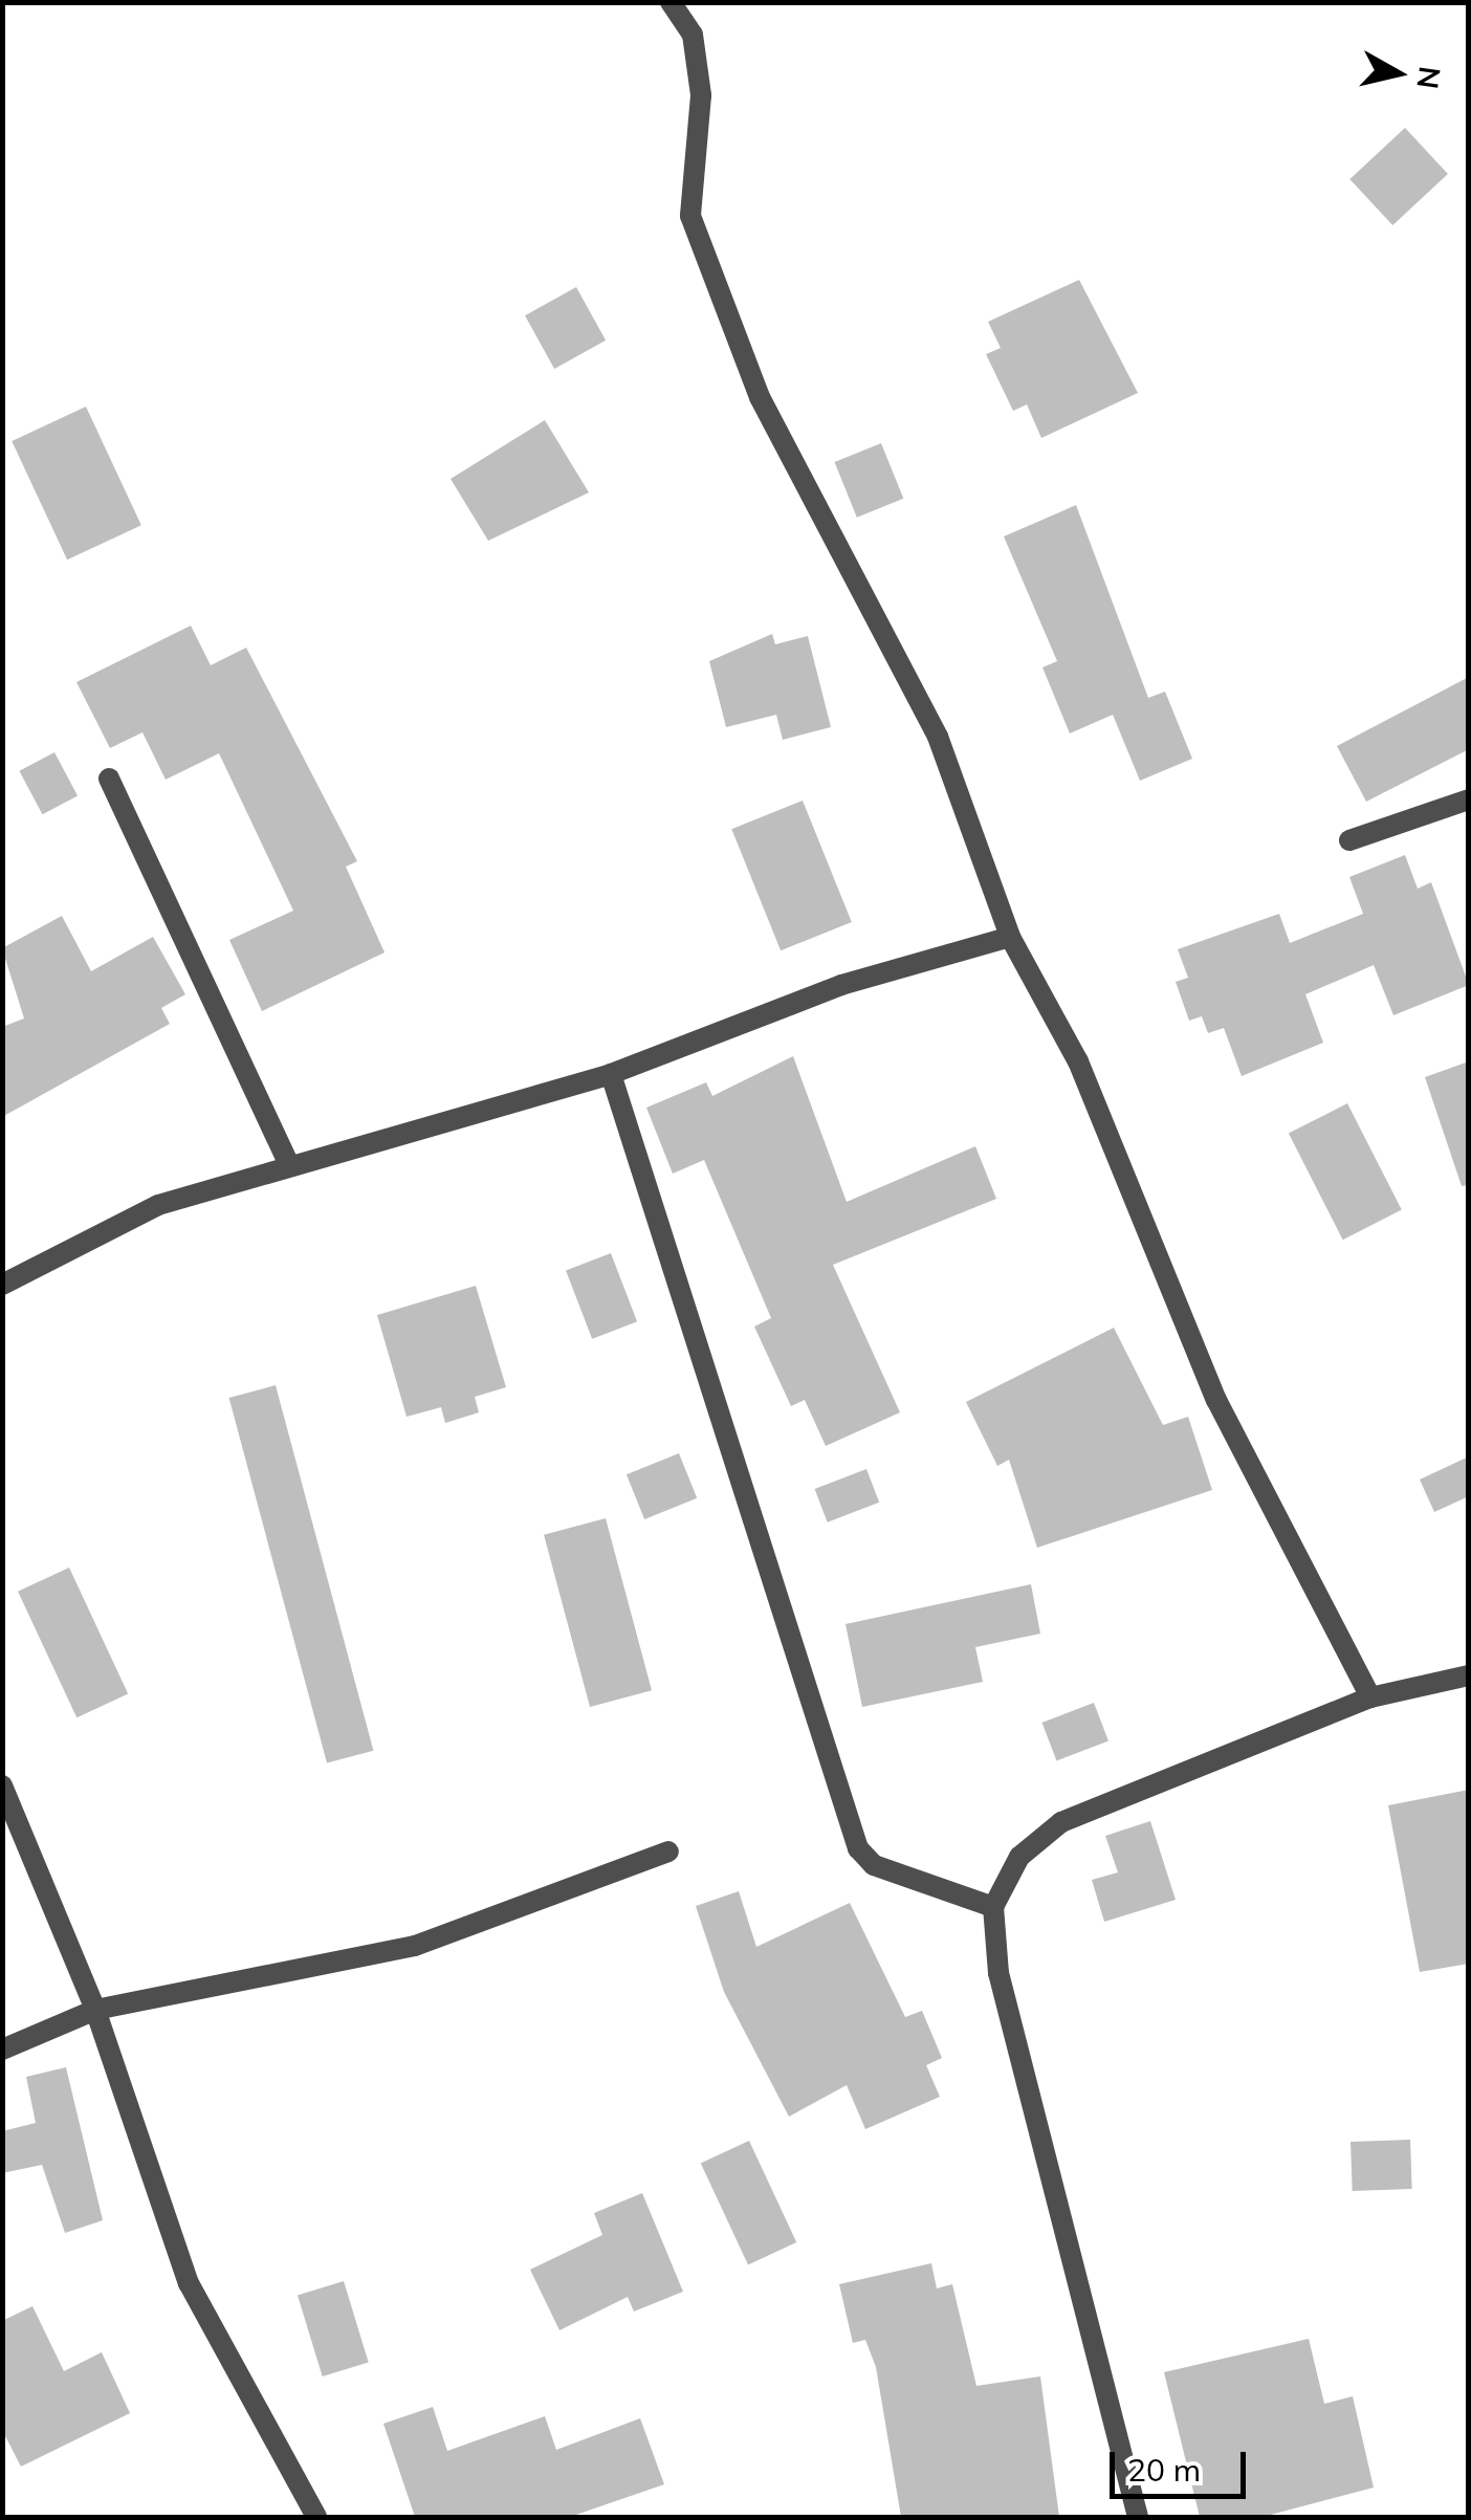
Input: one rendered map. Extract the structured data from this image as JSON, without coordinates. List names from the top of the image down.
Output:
{
  "scale_bar": "20 m",
  "north": "right"
}
